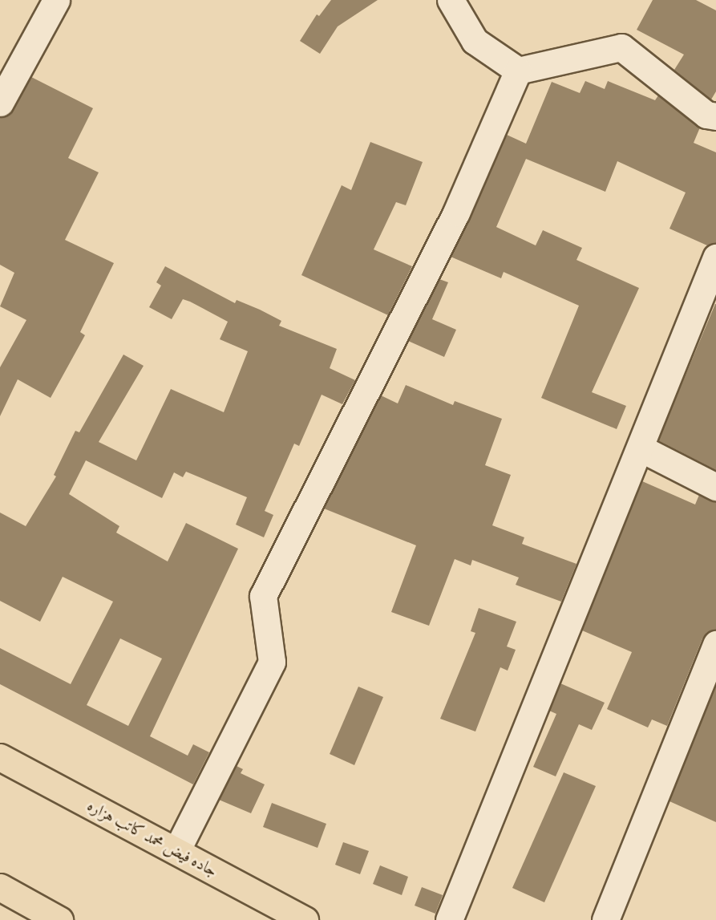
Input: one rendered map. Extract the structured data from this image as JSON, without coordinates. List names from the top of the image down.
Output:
{
  "streets": {
    "main road": ["جاده فیض محمد کاتب هزاره"]
  }
}
